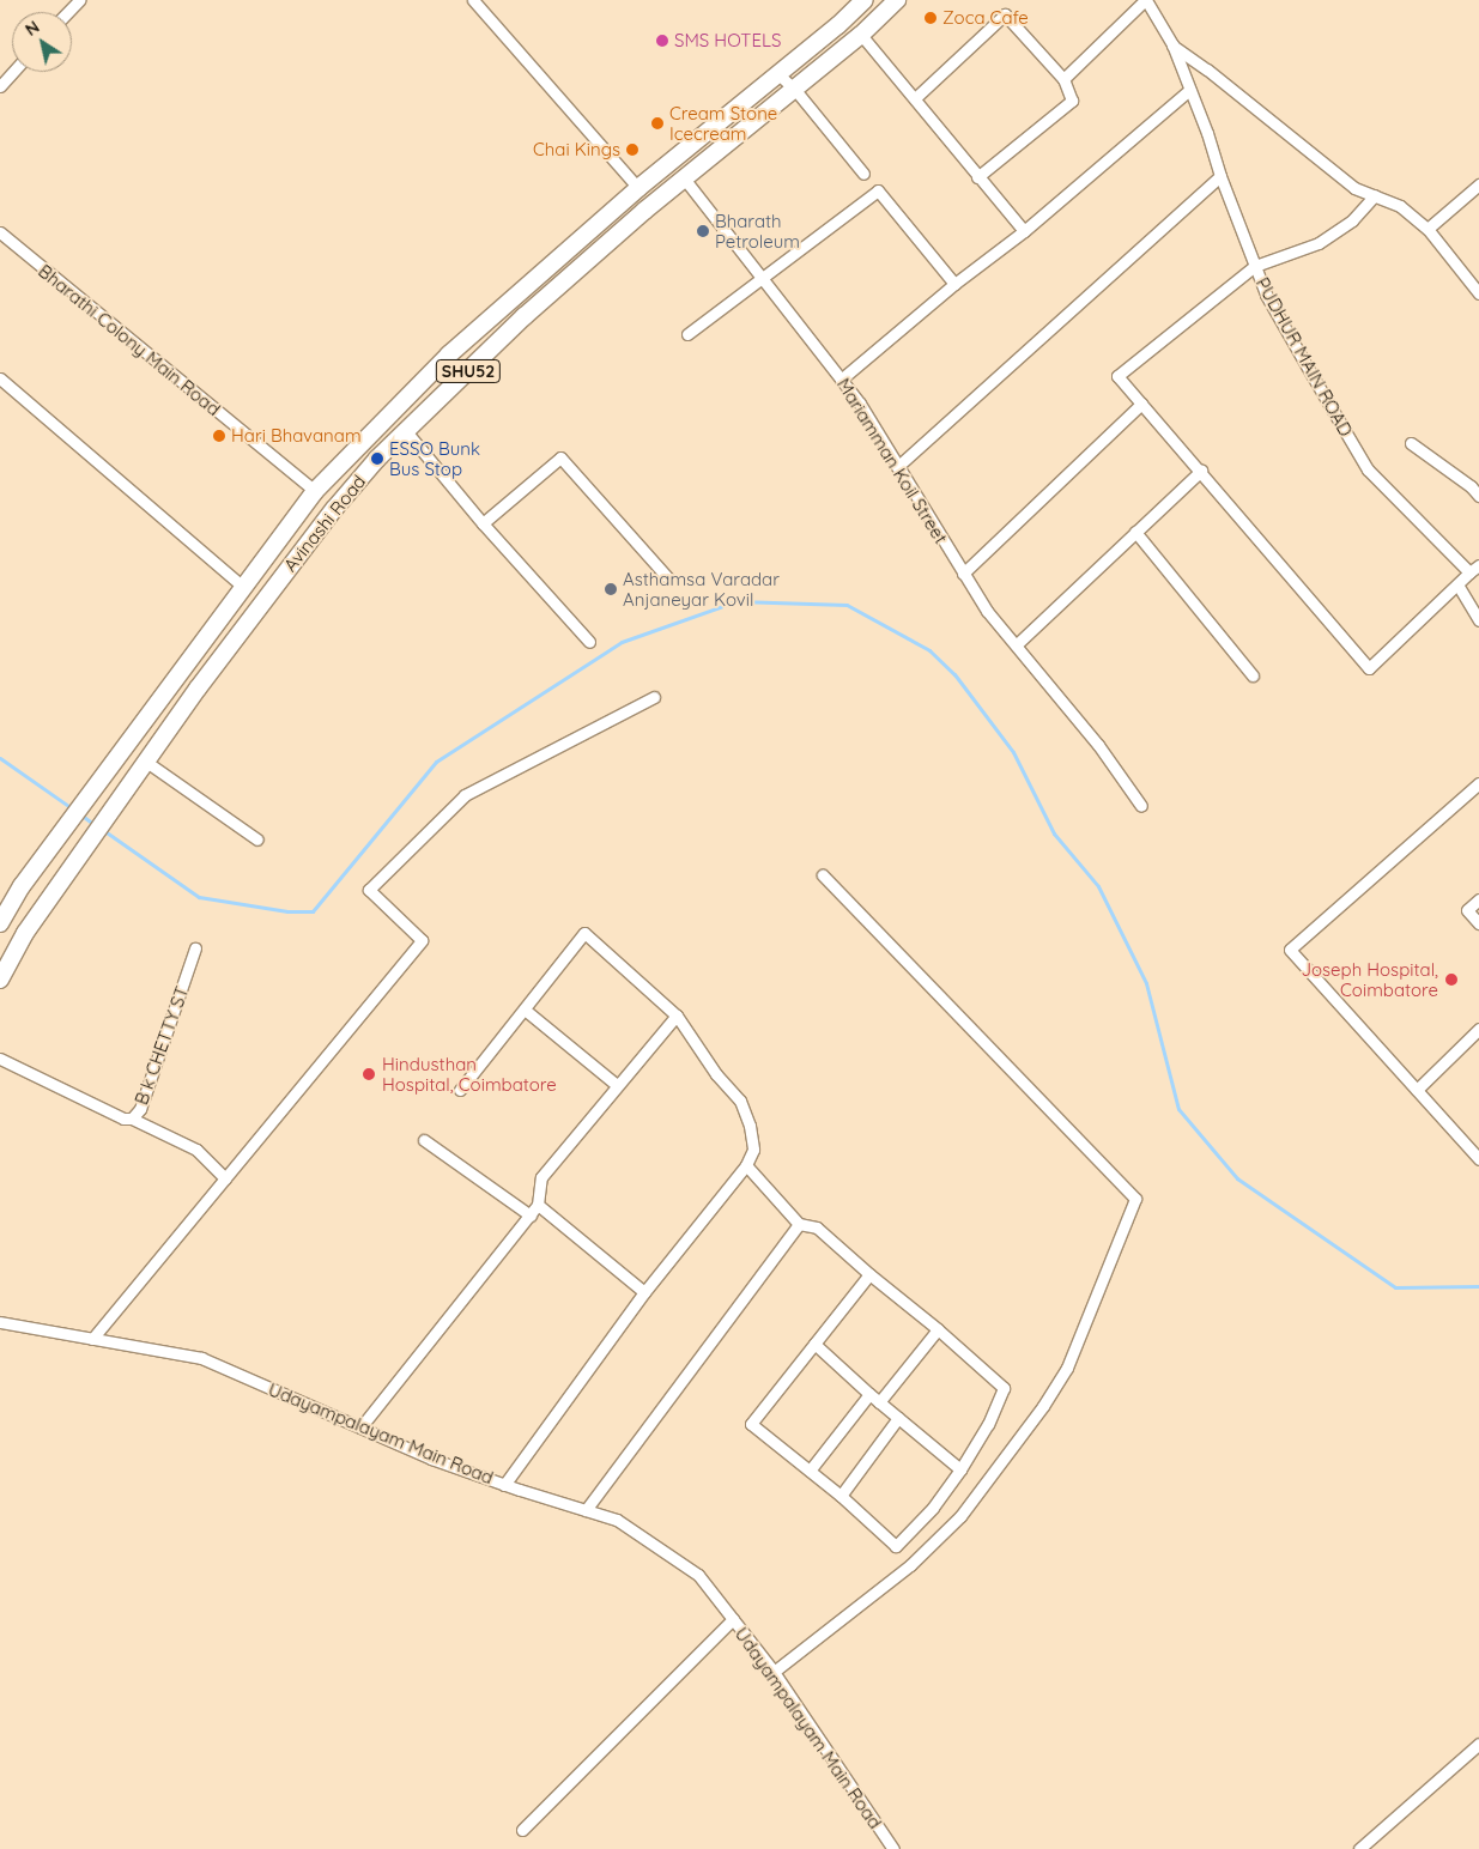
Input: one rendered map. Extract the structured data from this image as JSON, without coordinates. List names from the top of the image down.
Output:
{
  "streets": {
    "main road": ["SHU52", "Avinashi Road"],
    "street": [
      "Bharathi Colony Main Road",
      "PUDHUR MAIN ROAD",
      "Mariamman Koil Street",
      "B k CHETTY ST",
      "Udayampalayam Main Road"
    ]
  },
  "crossings": [
    ["Bharathi Colony Main Road", "Avinashi Road"],
    ["Mariamman Koil Street", "Avinashi Road"]
  ],
  "places": [
    "Zoca Cafe",
    "SMS HOTELS",
    "Cream Stone Icecream",
    "Chai Kings",
    "Bharath Petroleum",
    "Hari Bhavanam",
    "ESSO Bunk Bus Stop",
    "Asthamsa Varadar Anjaneyar Kovil",
    "Joseph Hospital, Coimbatore",
    "Hindusthan Hospital, Coimbatore"
  ],
  "north": "top left"
}
